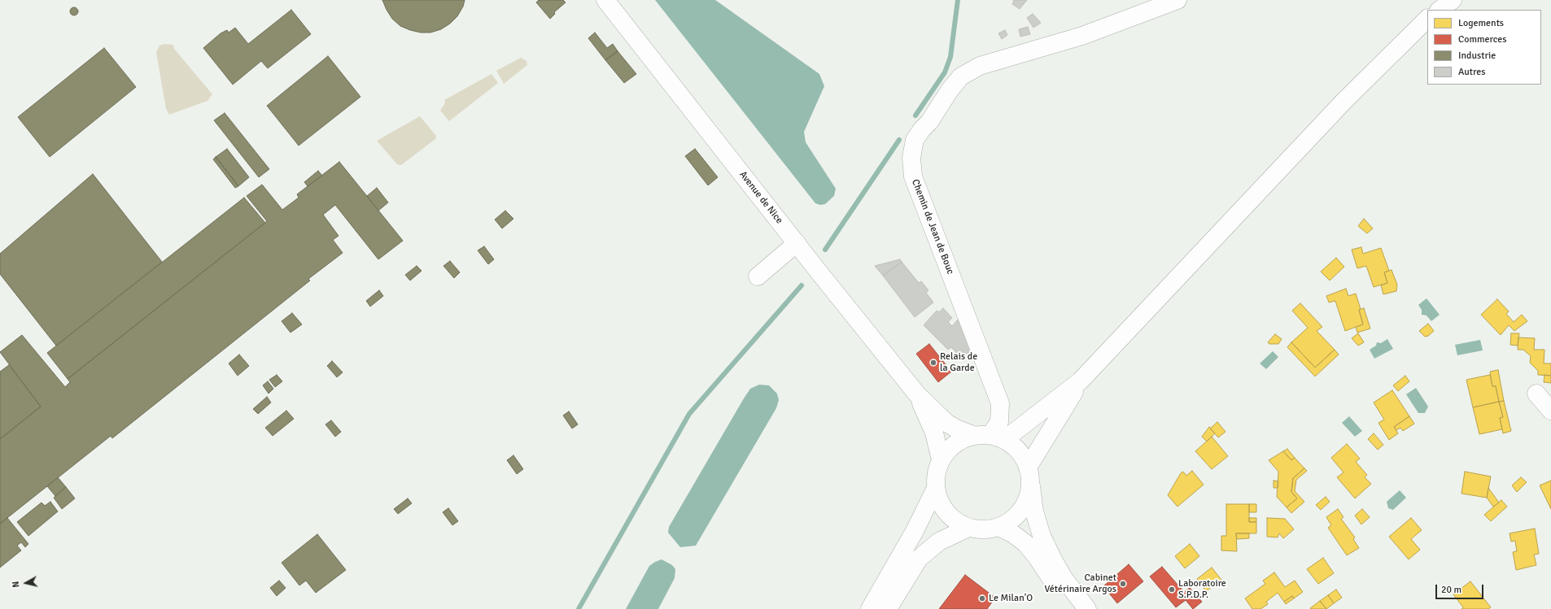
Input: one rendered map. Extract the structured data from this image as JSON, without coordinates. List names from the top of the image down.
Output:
{
  "streets": {
    "main road": ["Avenue de Nice", "Chemin de Jean de Bouc"]
  },
  "crossings": [
    ["Avenue de Nice", "Chemin de Jean de Bouc"]
  ],
  "places": [
    "Relais de la Garde",
    "Cabinet Vétérinaire Argos",
    "Laboratoire S.P.D.P.",
    "Le Milan'O"
  ],
  "legend": [
    "Logements",
    "Commerces",
    "Industrie",
    "Autres"
  ],
  "scale_bar": "20 m",
  "north": "left"
}
